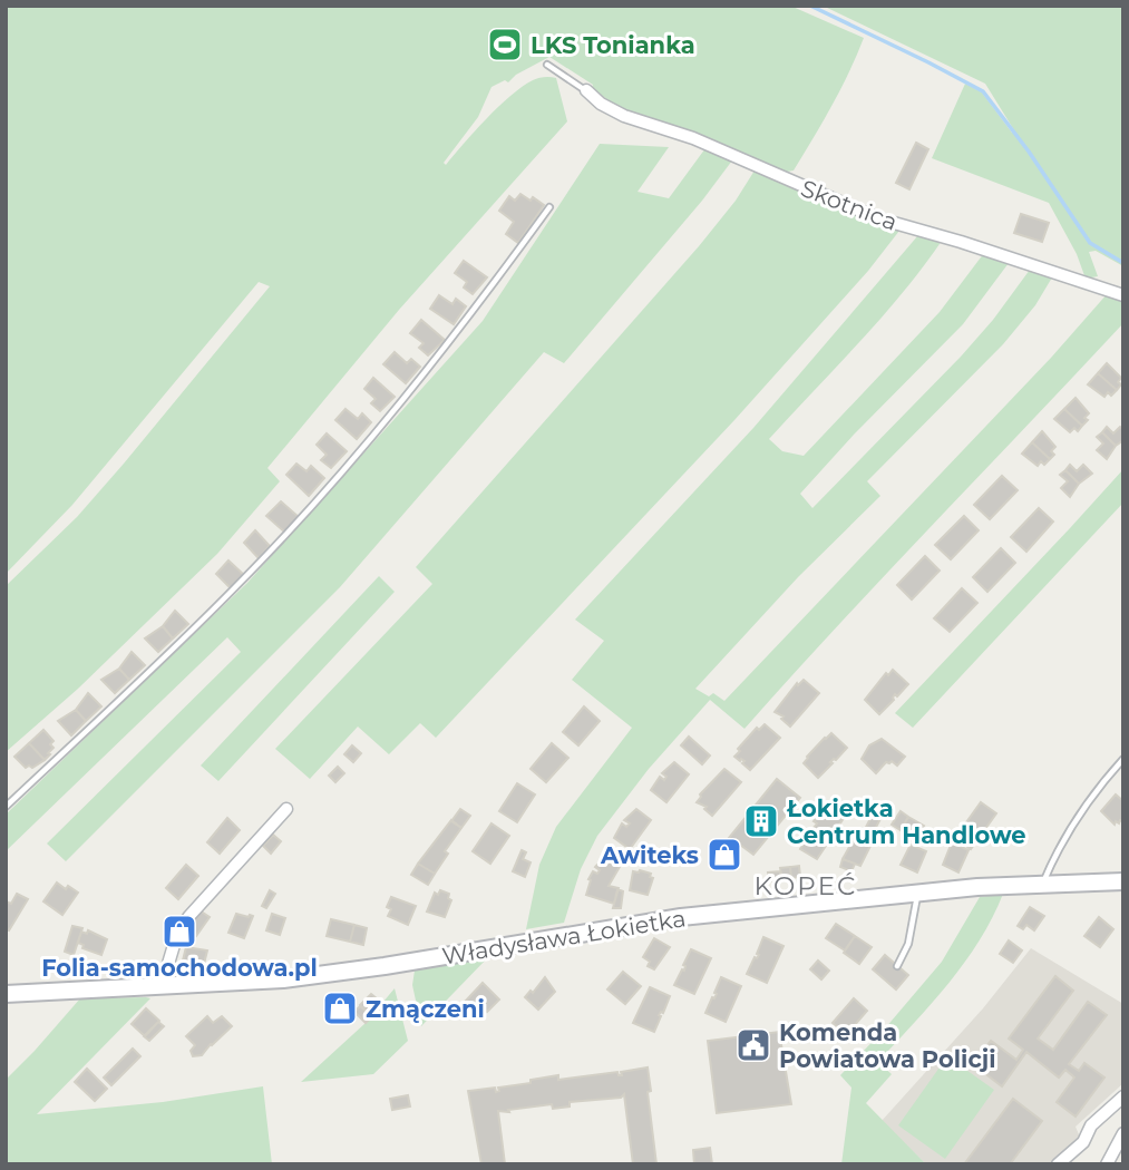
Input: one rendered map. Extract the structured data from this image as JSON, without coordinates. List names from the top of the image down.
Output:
{
  "streets": {
    "street": ["Skotnica", "Władysława Łokietka"]
  },
  "districts": ["KOPEĆ"],
  "places": {
    "sports": ["LKS Tonianka"],
    "building": ["Łokietka Centrum Handlowe"],
    "shop": ["Awiteks", "Folia-samochodowa.pl", "Zmączeni"],
    "public building": ["Komenda Powiatowa Policji"]
  }
}
